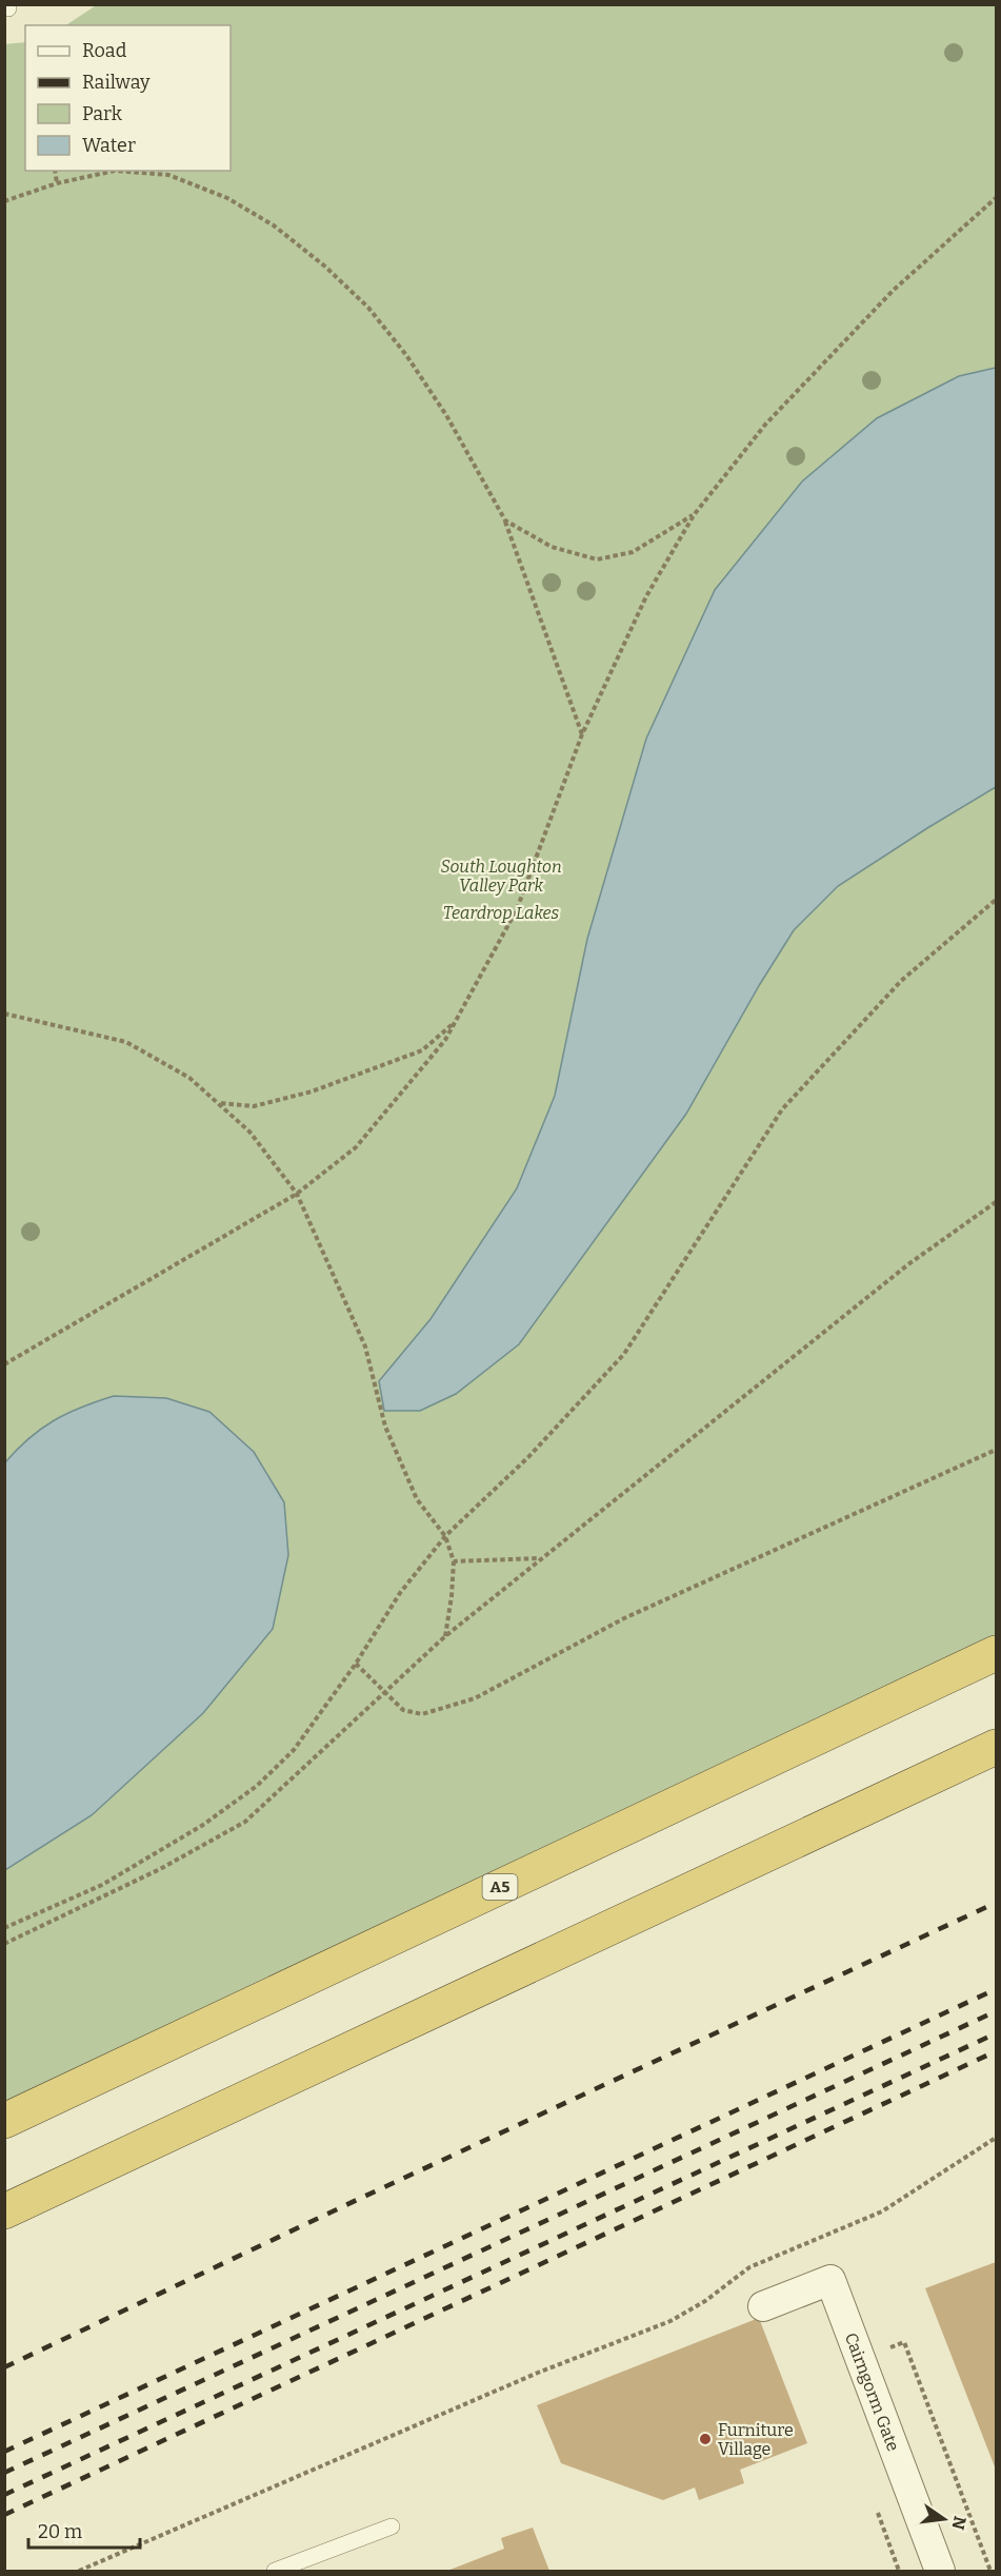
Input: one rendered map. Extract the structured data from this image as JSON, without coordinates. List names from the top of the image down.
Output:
{
  "streets": {
    "highway": ["A5"],
    "street": ["Cairngorm Gate"]
  },
  "parks": ["South Loughton Valley Park", "Teardrop Lakes"],
  "places": ["Furniture Village"],
  "legend": [
    "Road",
    "Railway",
    "Park",
    "Water"
  ],
  "scale_bar": "20 m",
  "north": "right"
}
